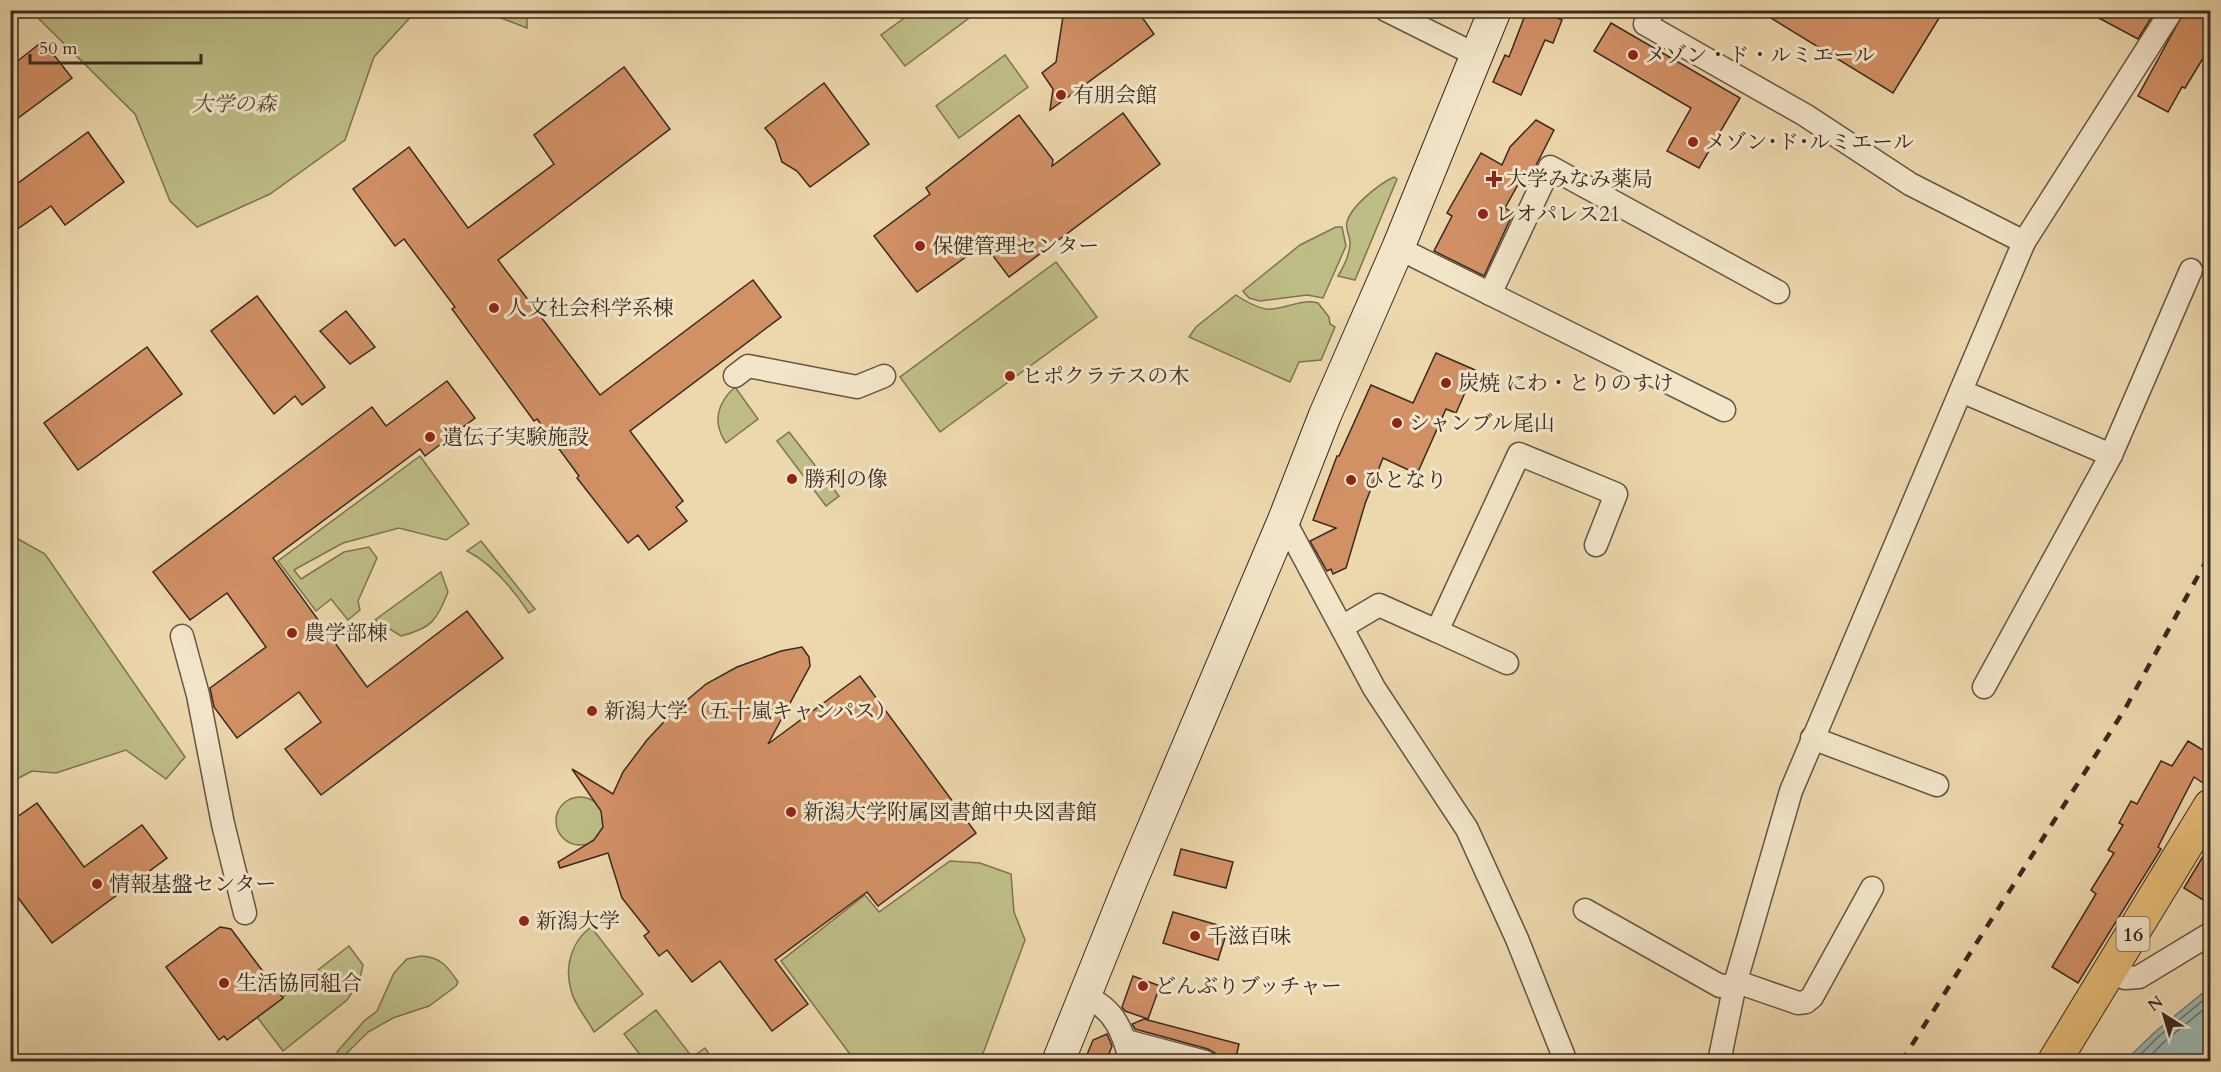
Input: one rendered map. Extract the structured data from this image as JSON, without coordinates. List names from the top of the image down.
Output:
{
  "streets": {
    "main road": ["16"]
  },
  "parks": ["大学の森"],
  "places": {
    "other": [
      "メゾン・ド・ルミエール",
      "有朋会館",
      "メゾン･ド･ルミエール",
      "レオパレス21",
      "保健管理センター",
      "人文社会科学系棟",
      "ヒポクラテスの木",
      "炭焼 にわ・とりのすけ",
      "シャンブル尾山",
      "遺伝子実験施設",
      "勝利の像",
      "ひとなり",
      "農学部棟",
      "新潟大学（五十嵐キャンパス）",
      "新潟大学附属図書館中央図書館",
      "情報基盤センター",
      "新潟大学",
      "千滋百味",
      "生活協同組合",
      "どんぶりブッチャー"
    ],
    "health": ["大学みなみ薬局"]
  },
  "scale_bar": "50 m",
  "north": "top left"
}
